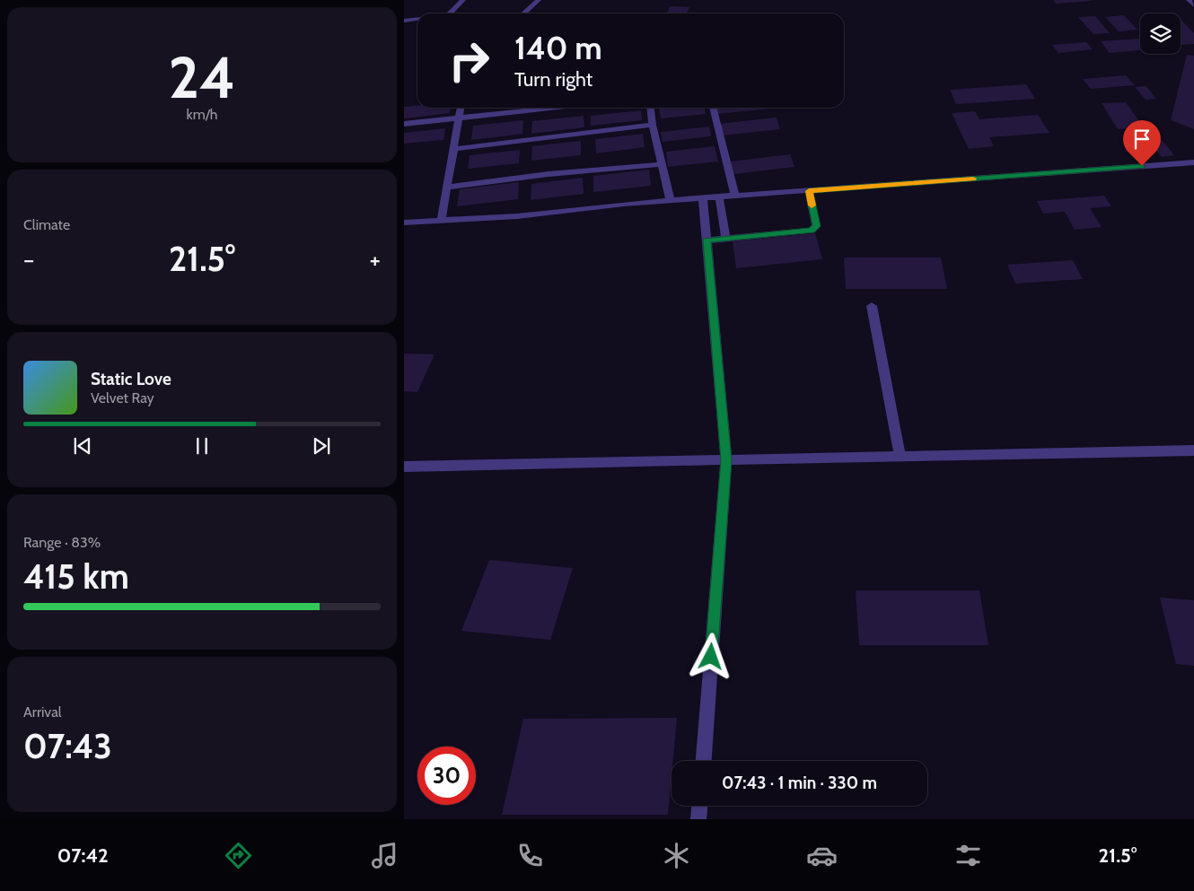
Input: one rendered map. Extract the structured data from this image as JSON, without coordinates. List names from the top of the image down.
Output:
{
  "page": {
    "tile": [
      ["24", "km/h"],
      "Climate",
      ["Range · 83%", "415 km"],
      ["Arrival", "07:43"]
    ],
    "turn": ["140 m", "Turn right"],
    "heat": ["−", "21.5°", "+"],
    "song": ["Static Love", "Velvet Ray"],
    "limit": "30",
    "trip": "07:43 · 1 min · 330 m",
    "tabs": ["07:42", "21.5°"]
  }
}
